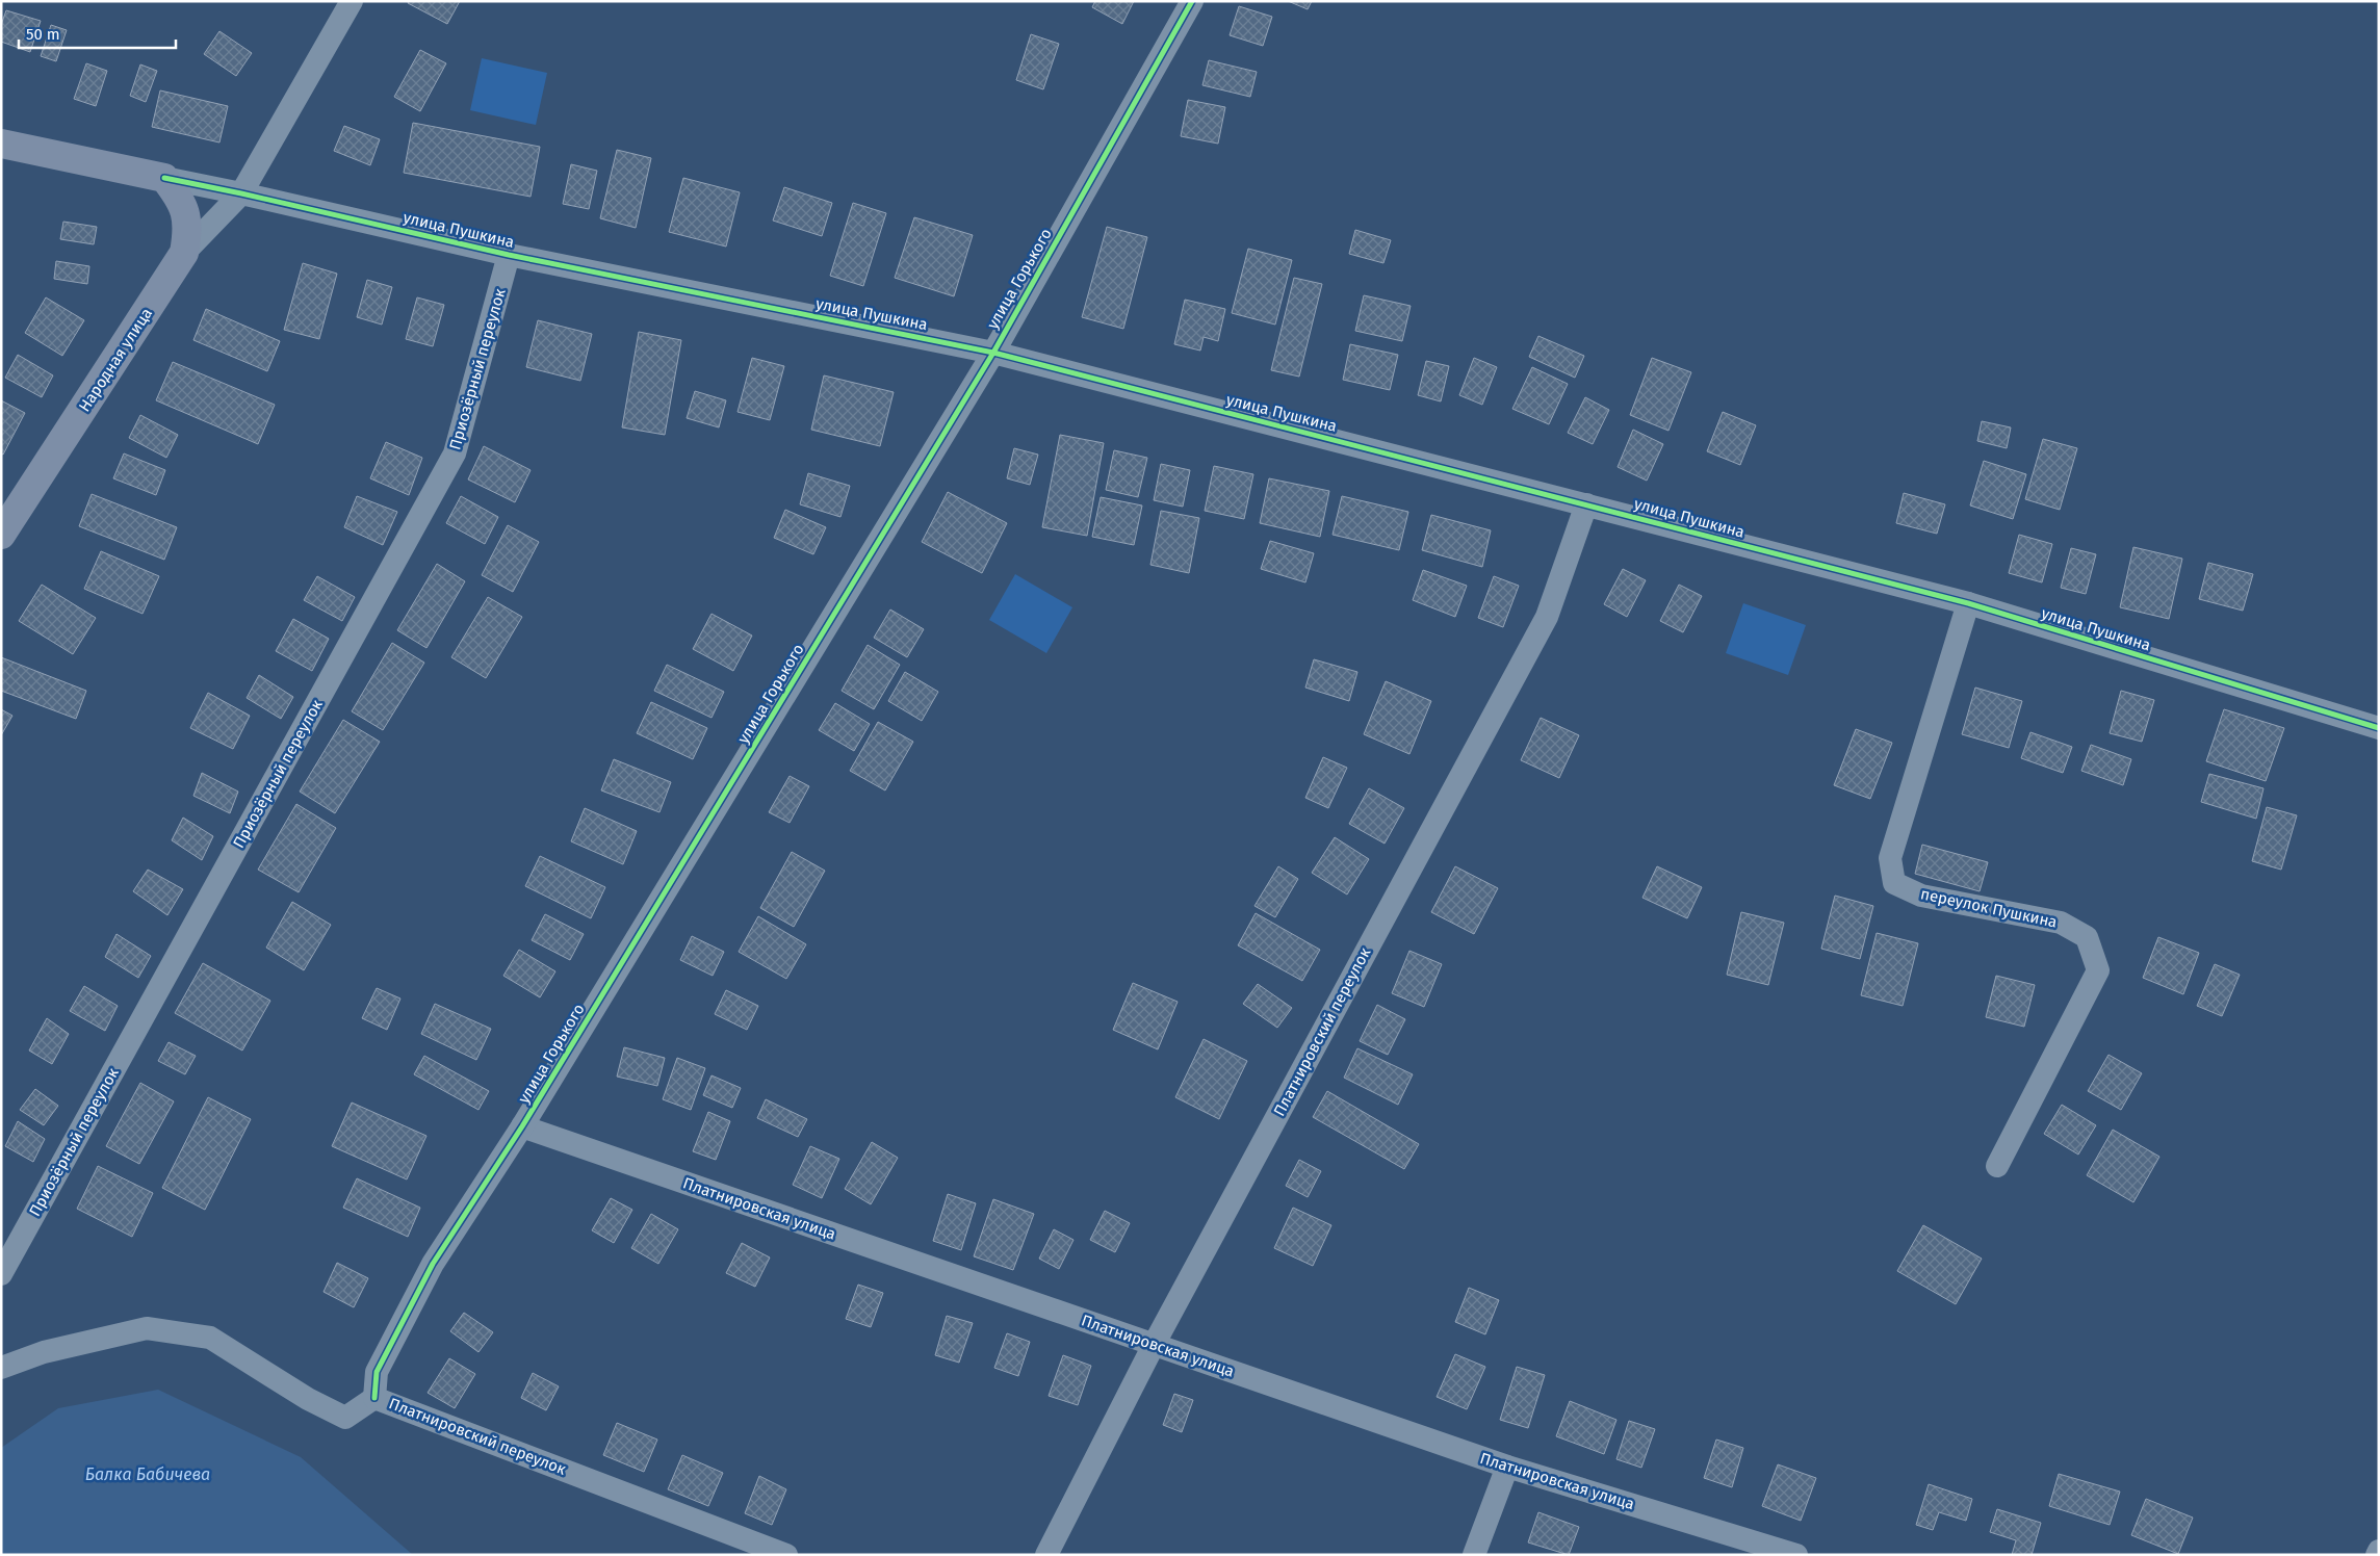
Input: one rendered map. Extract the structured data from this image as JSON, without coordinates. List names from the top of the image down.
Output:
{
  "streets": {
    "main road": ["улица Пушкина", "Народная улица"],
    "street": [
      "улица Горького",
      "Приозёрный переулок",
      "переулок Пушкина",
      "Платнировский переулок",
      "Платнировская улица"
    ]
  },
  "crossings": [
    ["улица Пушкина", "улица Горького"],
    ["улица Пушкина", "Народная улица"],
    ["улица Пушкина", "Приозёрный переулок"],
    ["улица Пушкина", "переулок Пушкина"],
    ["улица Пушкина", "Платнировский переулок"],
    ["улица Горького", "Платнировский переулок"],
    ["улица Горького", "Платнировская улица"],
    ["Платнировский переулок", "Платнировская улица"]
  ],
  "water": ["Балка Бабичева"],
  "scale_bar": "50 m"
}
